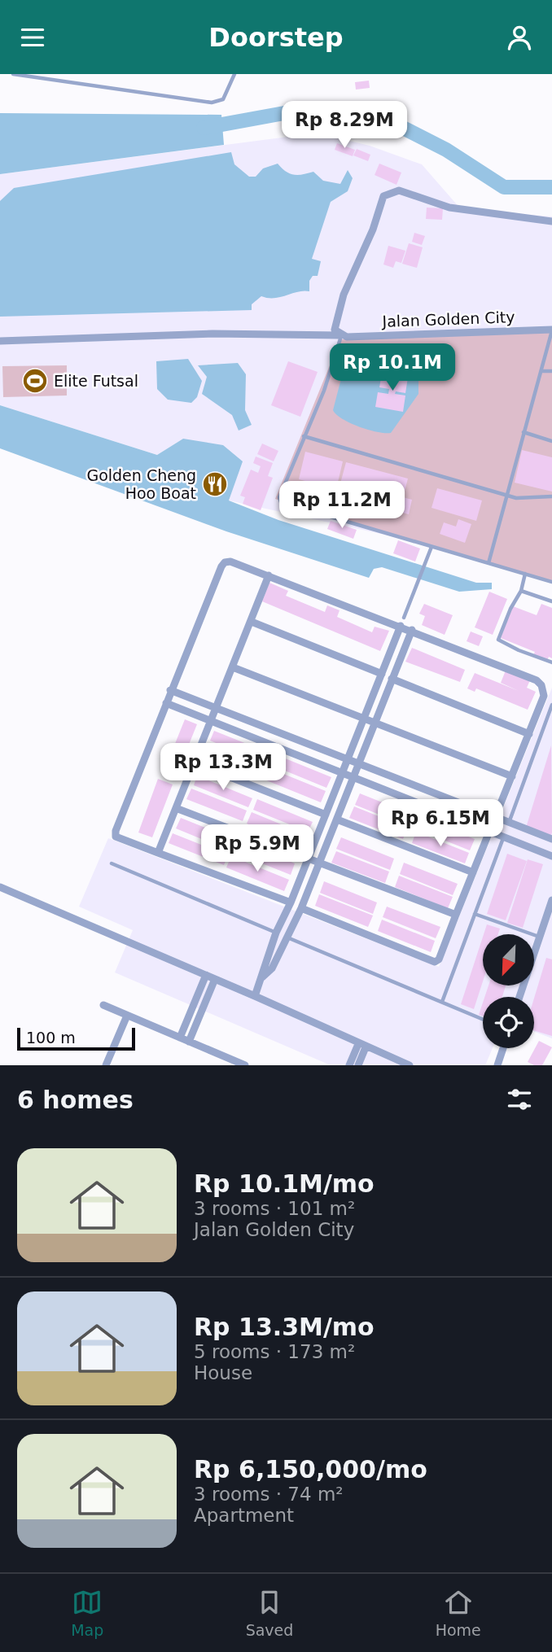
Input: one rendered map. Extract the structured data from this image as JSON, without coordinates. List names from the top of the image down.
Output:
{
  "streets": {
    "street": ["Jalan Golden City"]
  },
  "places": {
    "sports": ["Elite Futsal"],
    "restaurant": ["Golden Cheng Hoo Boat"]
  },
  "scale_bar": "100 m",
  "north": "bottom left",
  "page": {
    "header": "Doorstep",
    "price": [
      "Rp 8.29M",
      "Rp 10.1M",
      "Rp 11.2M",
      "Rp 13.3M",
      "Rp 6.15M",
      "Rp 5.9M"
    ],
    "scale": "100 m",
    "heading": "6 homes",
    "list": [
      {
        "name": "Rp 10.1M/mo",
        "note": "3 rooms · 101 m² · Jalan Golden City"
      },
      {
        "name": "Rp 13.3M/mo",
        "note": "5 rooms · 173 m² · House"
      },
      {
        "name": "Rp 6,150,000/mo",
        "note": "3 rooms · 74 m² · Apartment"
      }
    ],
    "tabs": ["Map", "Saved", "Home"]
  }
}
